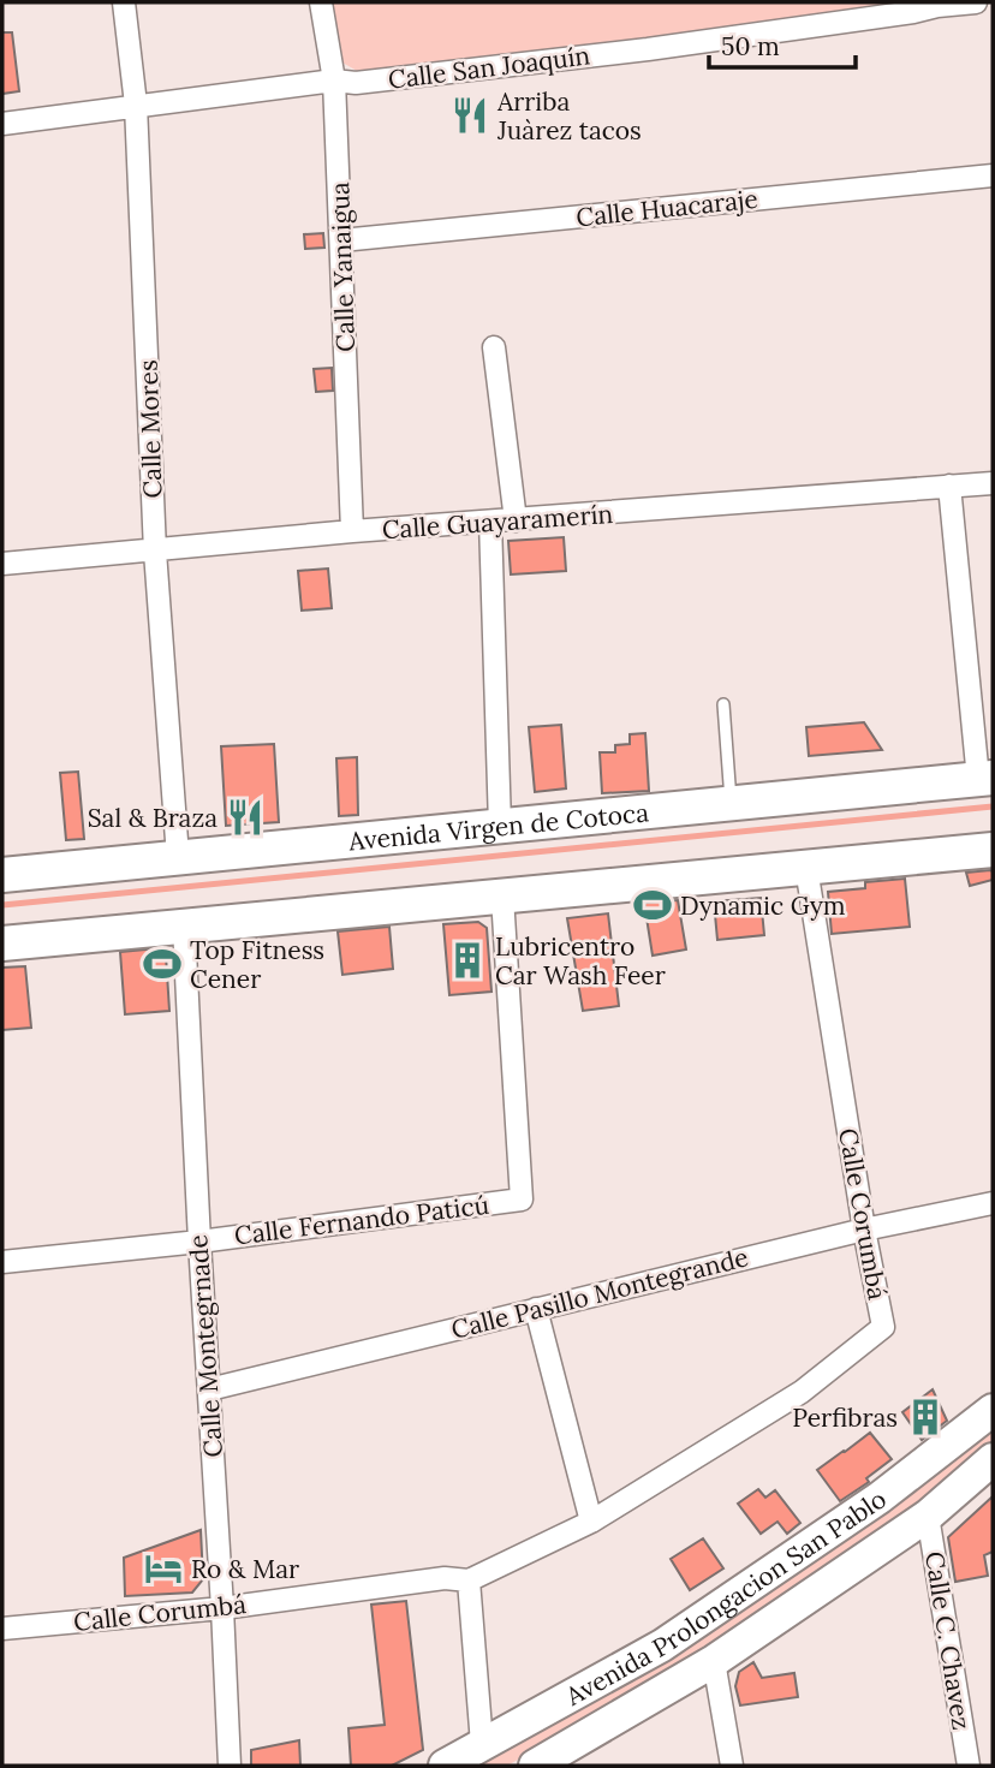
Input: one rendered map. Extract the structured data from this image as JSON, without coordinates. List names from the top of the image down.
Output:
{
  "streets": {
    "main road": ["Avenida Virgen de Cotoca", "Avenida Prolongacion San Pablo"],
    "street": [
      "Calle San Joaquín",
      "Calle Huacaraje",
      "Calle Yanaigua",
      "Calle Mores",
      "Calle Guayaramerín",
      "Calle Corumbá",
      "Calle Fernando Paticú",
      "Calle Pasillo Montegrande",
      "Calle Montegrnade",
      "Calle C. Chavez"
    ]
  },
  "crossings": [
    ["Calle San Joaquín", "Calle Yanaigua"],
    ["Calle San Joaquín", "Calle Mores"],
    ["Calle Huacaraje", "Calle Yanaigua"],
    ["Calle Yanaigua", "Calle Guayaramerín"],
    ["Calle Mores", "Calle Guayaramerín"],
    ["Calle Mores", "Avenida Virgen de Cotoca"],
    ["Calle Corumbá", "Calle Pasillo Montegrande"],
    ["Calle Corumbá", "Calle Montegrnade"],
    ["Calle Fernando Paticú", "Calle Montegrnade"],
    ["Calle Pasillo Montegrande", "Calle Montegrnade"],
    ["Avenida Prolongacion San Pablo", "Calle C. Chavez"]
  ],
  "places": {
    "restaurant": ["Arriba Juàrez tacos", "Sal & Braza"],
    "sports": ["Dynamic Gym", "Top Fitness Cener"],
    "building": ["Lubricentro Car Wash Feer", "Perfibras"],
    "hotel": ["Ro & Mar"]
  },
  "scale_bar": "50 m"
}
